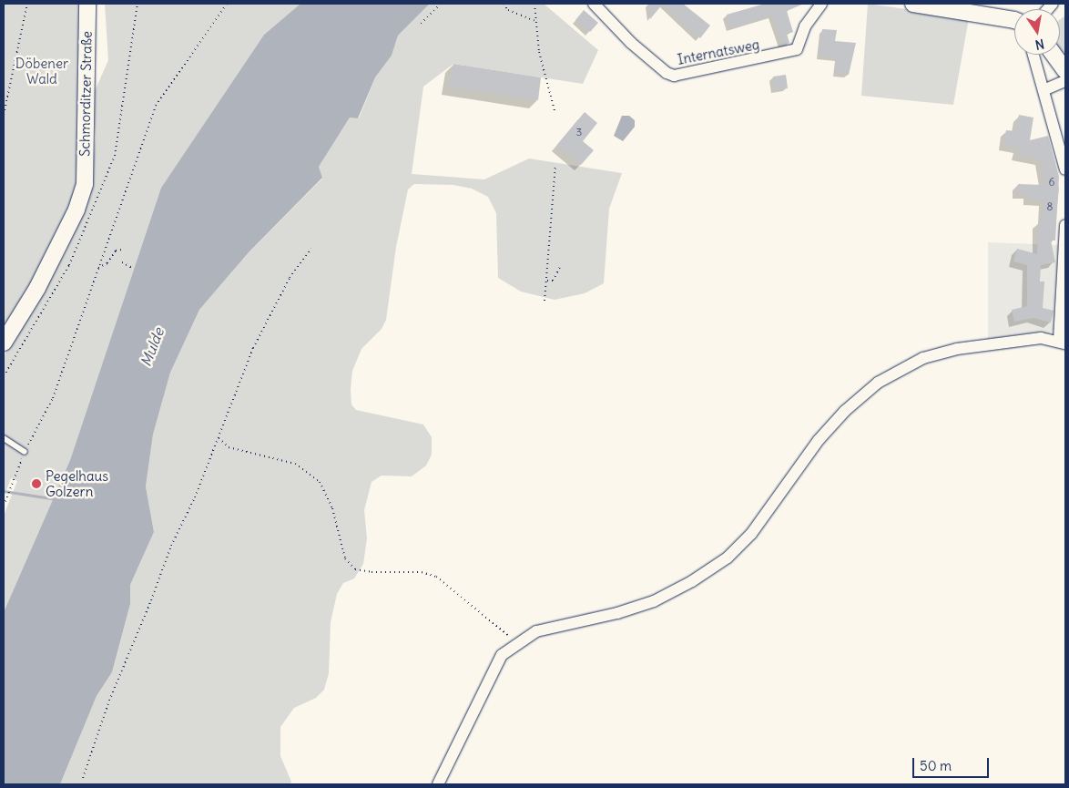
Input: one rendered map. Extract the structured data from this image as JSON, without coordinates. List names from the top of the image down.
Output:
{
  "streets": {
    "main road": ["Schmorditzer Straße"],
    "street": ["Internatsweg"]
  },
  "water": ["Mulde"],
  "parks": ["Döbener Wald"],
  "places": ["Pegelhaus Golzern"],
  "house_numbers": ["3", "6", "8"],
  "scale_bar": "50 m",
  "north": "bottom"
}
